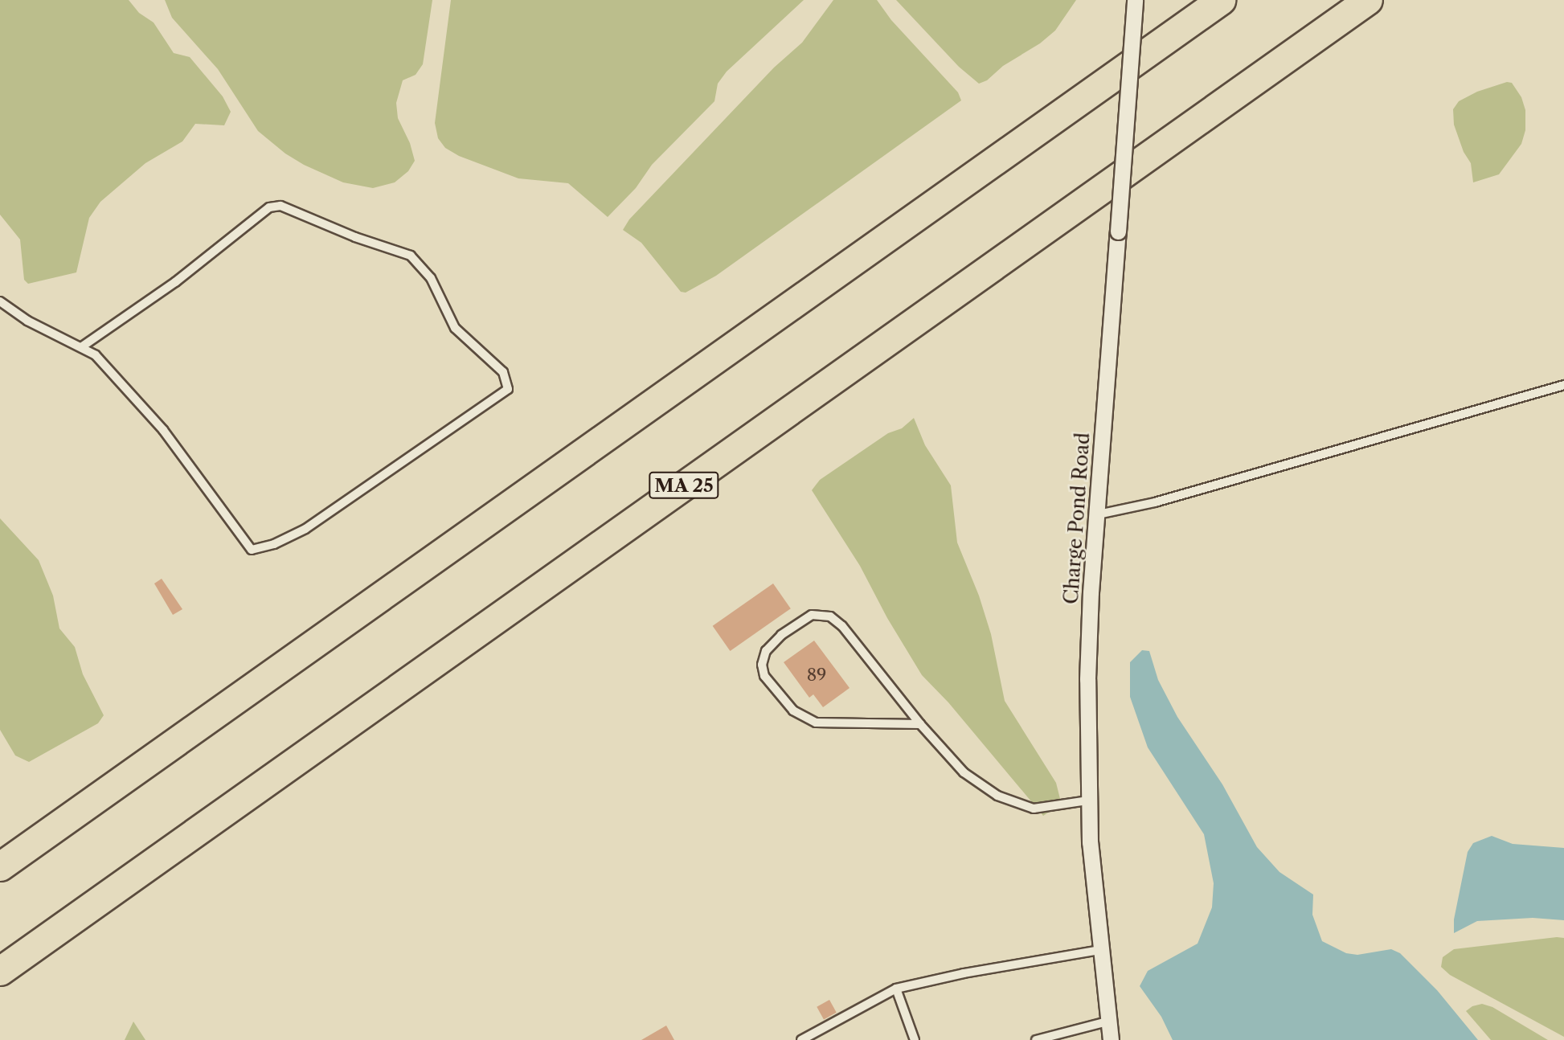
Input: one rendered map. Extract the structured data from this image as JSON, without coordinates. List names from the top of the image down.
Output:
{
  "streets": {
    "highway": ["MA 25"],
    "street": ["Charge Pond Road"]
  },
  "house_numbers": ["89"]
}
